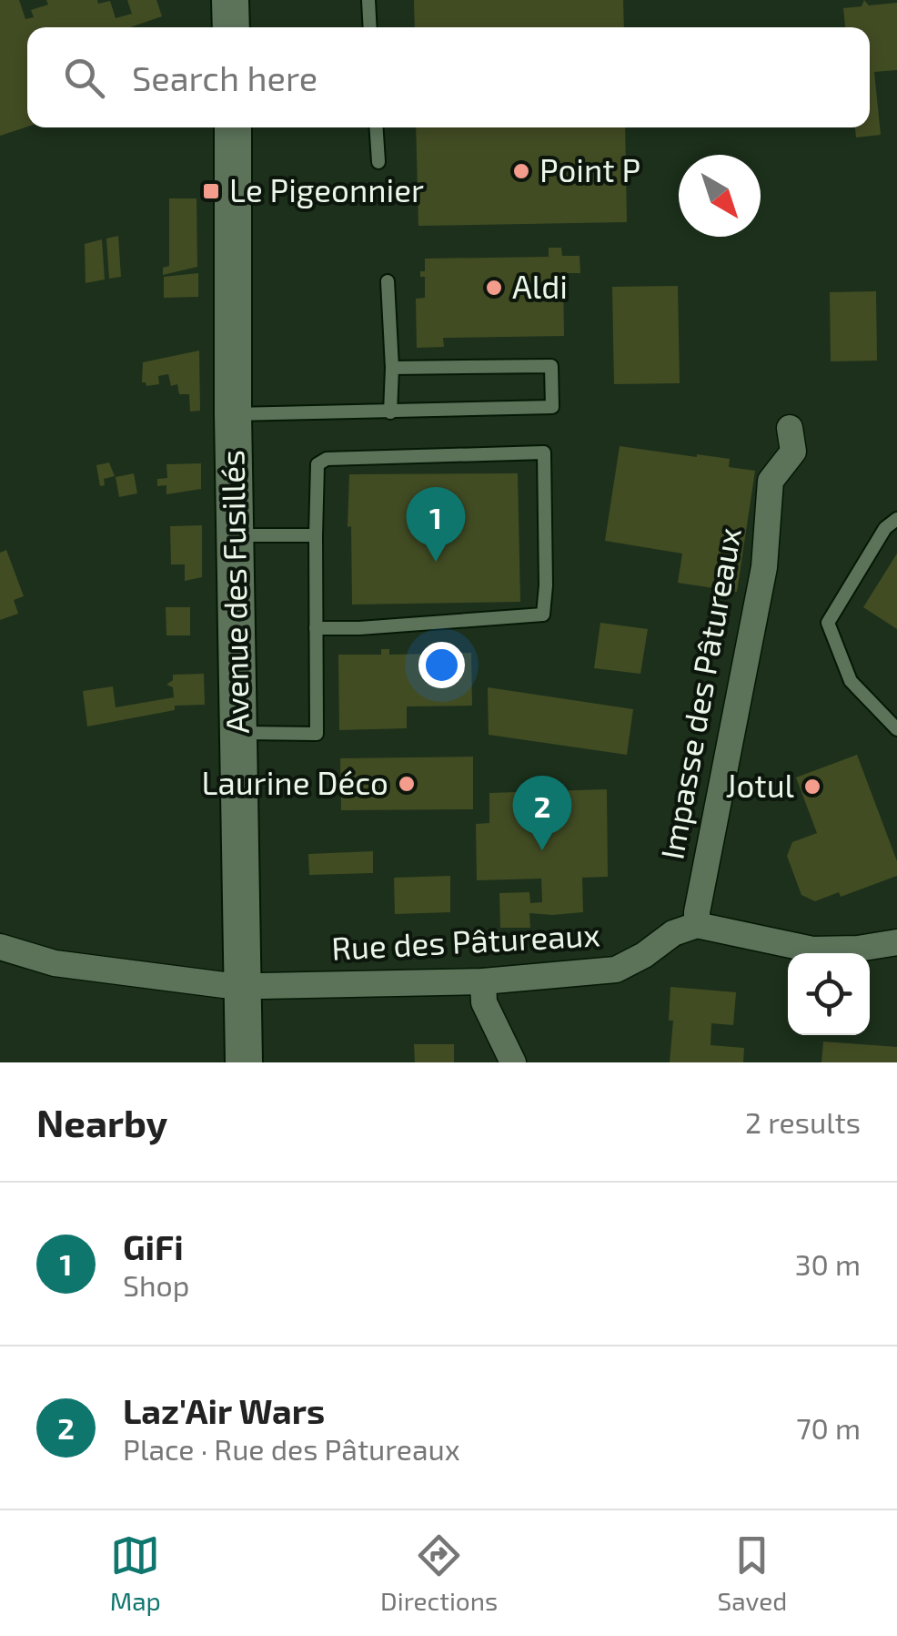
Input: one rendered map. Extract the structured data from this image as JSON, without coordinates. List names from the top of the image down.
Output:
{
  "streets": {
    "main road": ["Avenue des Fusillés"],
    "street": ["Impasse des Pâtureaux", "Rue des Pâtureaux"]
  },
  "crossings": [
    ["Avenue des Fusillés", "Rue des Pâtureaux"],
    ["Impasse des Pâtureaux", "Rue des Pâtureaux"]
  ],
  "places": {
    "other": [
      "Point P",
      "Aldi",
      "Laurine Déco",
      "Jotul"
    ],
    "transit": ["Le Pigeonnier"]
  },
  "north": "bottom right",
  "page": {
    "search": "Search here",
    "pins": ["1", "2"],
    "heading": ["Nearby", "2 results"],
    "list": [
      {
        "mark": "1",
        "name": "GiFi",
        "note": "Shop",
        "value": "30 m"
      },
      {
        "mark": "2",
        "name": "Laz'Air Wars",
        "note": "Place · Rue des Pâtureaux",
        "value": "70 m"
      }
    ],
    "nav": ["Map", "Directions", "Saved"]
  }
}
